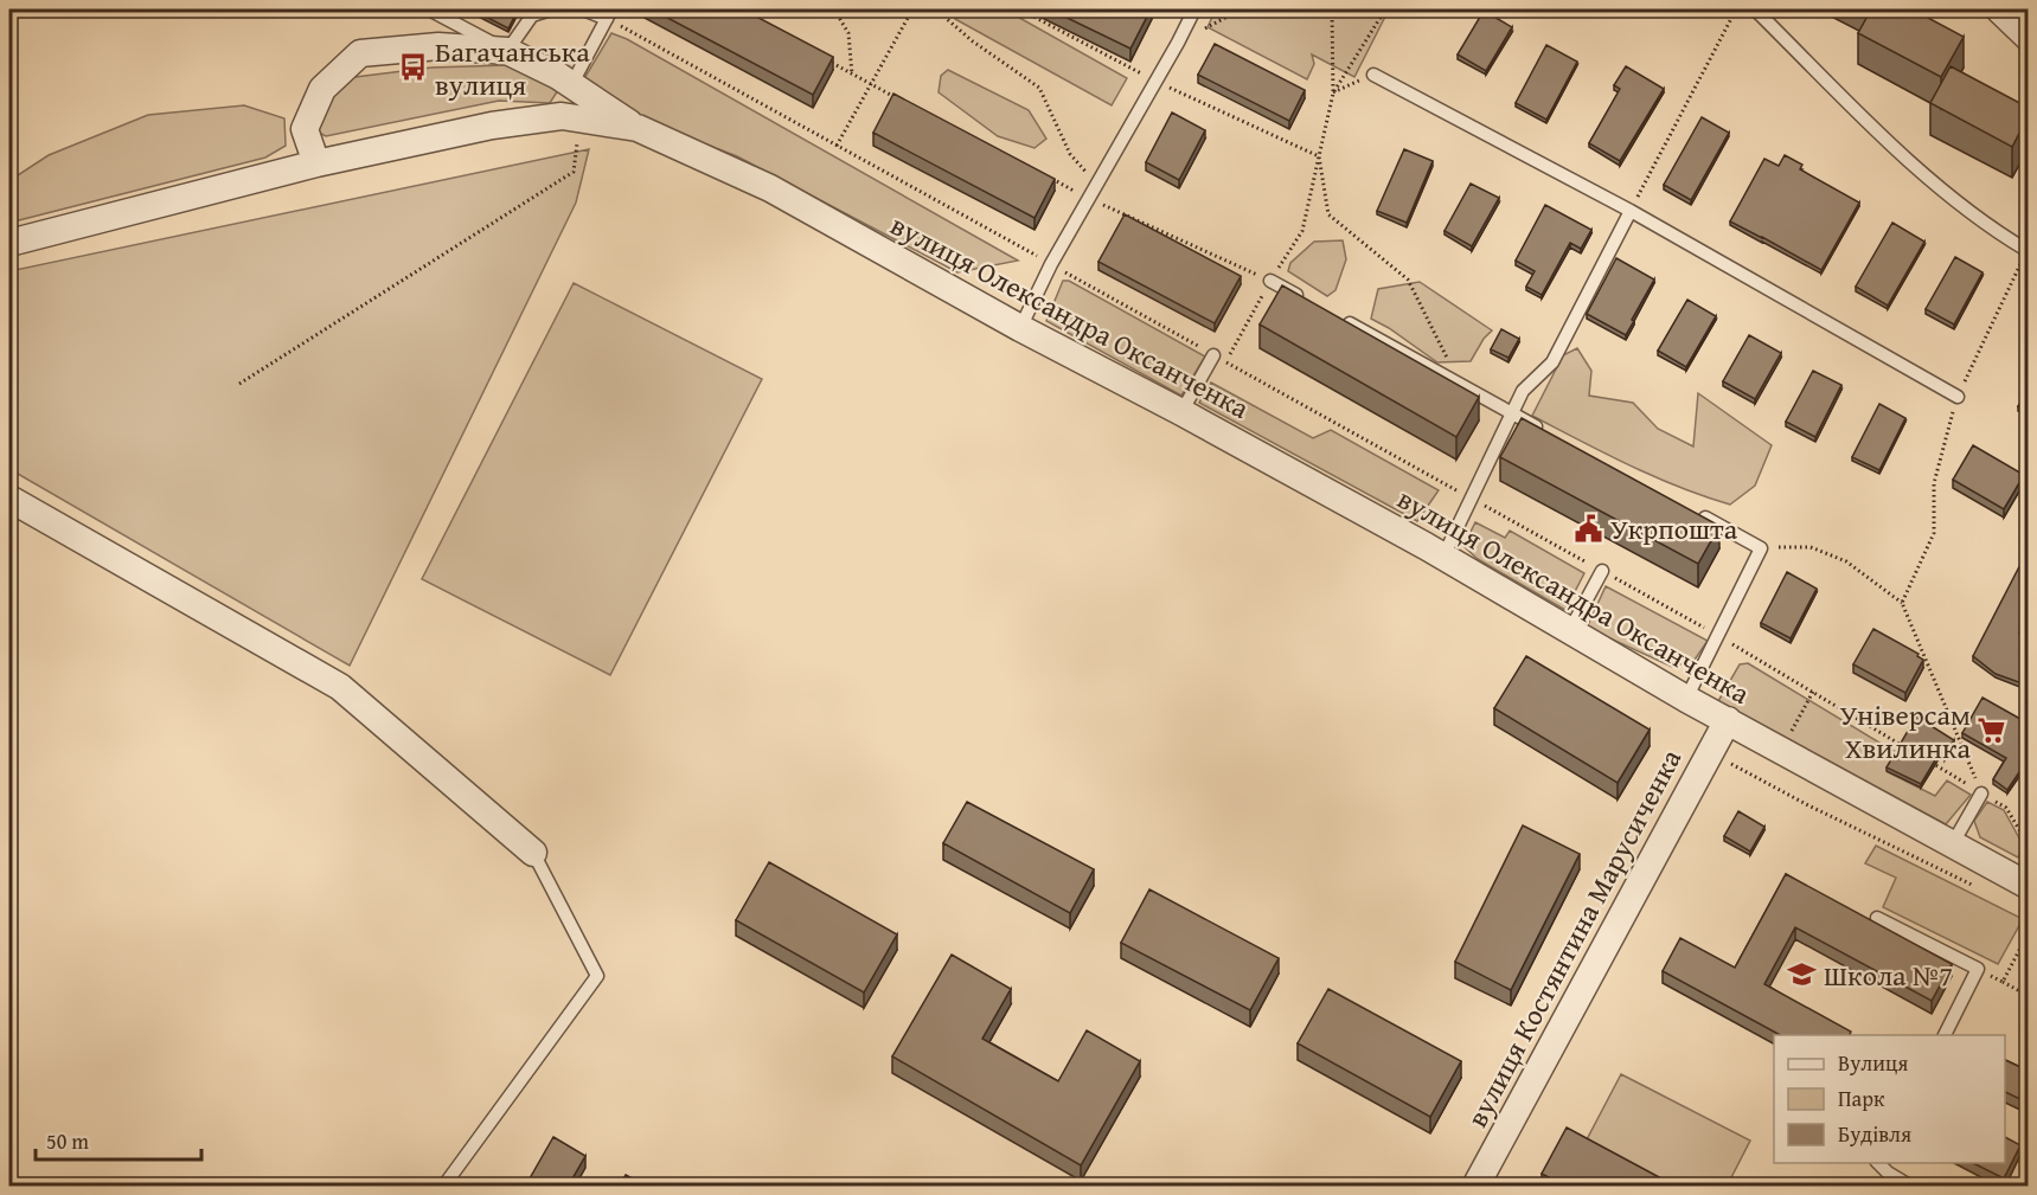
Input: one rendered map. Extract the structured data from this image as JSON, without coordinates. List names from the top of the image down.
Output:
{
  "streets": {
    "street": ["вулиця Олександра Оксанченка", "вулиця Костянтина Марусиченка"]
  },
  "crossings": [
    ["вулиця Олександра Оксанченка", "вулиця Костянтина Марусиченка"]
  ],
  "places": {
    "bus stop": ["Багачанська вулиця"],
    "public building": ["Укрпошта"],
    "supermarket": ["Універсам Хвилинка"],
    "school or university": ["Школа №7"]
  },
  "legend": ["Вулиця", "Парк", "Будівля"],
  "scale_bar": "50 m"
}
